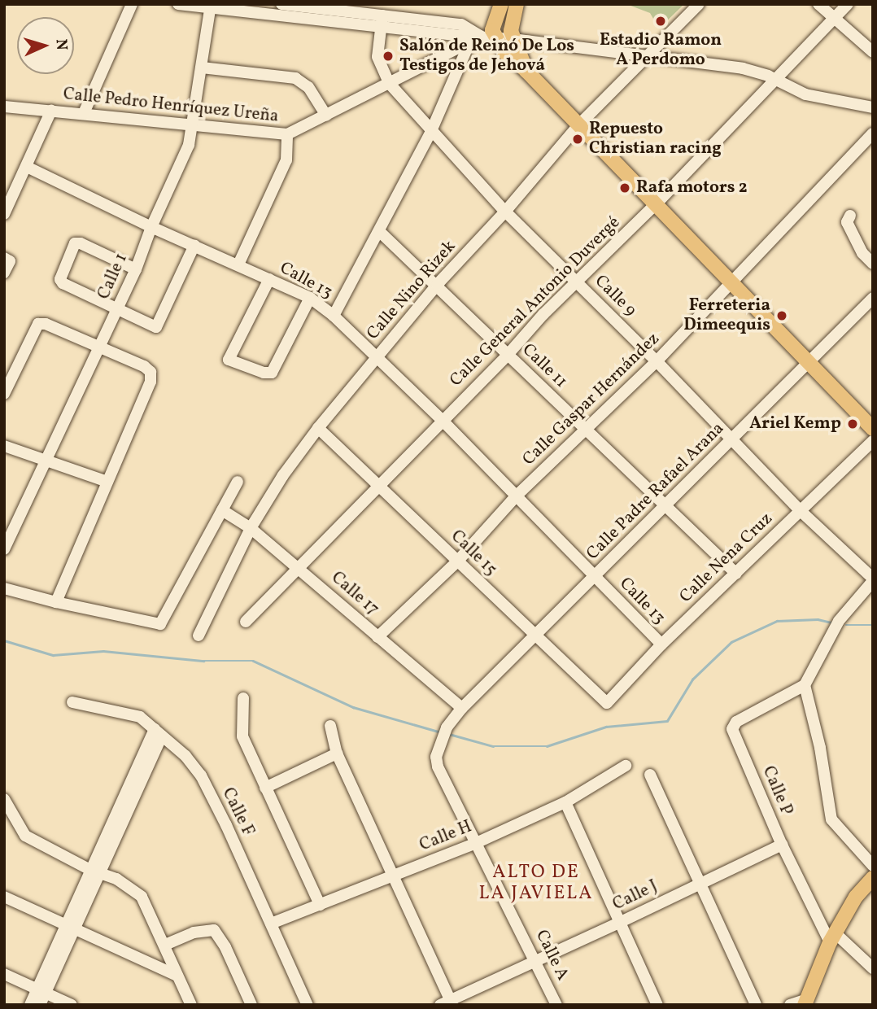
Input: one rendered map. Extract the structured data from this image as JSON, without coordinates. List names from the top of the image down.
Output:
{
  "streets": {
    "street": [
      "Calle Pedro Henríquez Ureña",
      "Calle 1",
      "Calle 13",
      "Calle Nino Rizek",
      "Calle 9",
      "Calle General Antonio Duvergé",
      "Calle 11",
      "Calle Gaspar Hernández",
      "Calle Padre Rafael Arana",
      "Calle 15",
      "Calle Nena Cruz",
      "Calle 17",
      "Calle P",
      "Calle F",
      "Calle H",
      "Calle J",
      "Calle A"
    ]
  },
  "crossings": [
    ["Calle Pedro Henríquez Ureña", "Calle 1"],
    ["Calle Pedro Henríquez Ureña", "Calle 9"],
    ["Calle 1", "Calle 13"],
    ["Calle 13", "Calle Nino Rizek"],
    ["Calle 13", "Calle General Antonio Duvergé"],
    ["Calle 13", "Calle Gaspar Hernández"],
    ["Calle 13", "Calle Padre Rafael Arana"],
    ["Calle 13", "Calle Nena Cruz"],
    ["Calle Nino Rizek", "Calle 9"],
    ["Calle Nino Rizek", "Calle 11"],
    ["Calle Nino Rizek", "Calle 15"],
    ["Calle Nino Rizek", "Calle 17"],
    ["Calle 9", "Calle General Antonio Duvergé"],
    ["Calle 9", "Calle Gaspar Hernández"],
    ["Calle 9", "Calle Padre Rafael Arana"],
    ["Calle 9", "Calle Nena Cruz"],
    ["Calle General Antonio Duvergé", "Calle 11"],
    ["Calle General Antonio Duvergé", "Calle 15"],
    ["Calle General Antonio Duvergé", "Calle 17"],
    ["Calle 11", "Calle Gaspar Hernández"],
    ["Calle 11", "Calle Padre Rafael Arana"],
    ["Calle 11", "Calle Nena Cruz"],
    ["Calle Gaspar Hernández", "Calle 15"],
    ["Calle Gaspar Hernández", "Calle 17"],
    ["Calle Padre Rafael Arana", "Calle 15"],
    ["Calle Padre Rafael Arana", "Calle 17"],
    ["Calle Padre Rafael Arana", "Calle A"],
    ["Calle 15", "Calle Nena Cruz"],
    ["Calle 17", "Calle A"],
    ["Calle P", "Calle J"],
    ["Calle F", "Calle H"],
    ["Calle H", "Calle A"],
    ["Calle J", "Calle A"]
  ],
  "districts": ["ALTO DE LA JAVIELA"],
  "places": [
    "Estadio Ramon A Perdomo",
    "Salón de Reinó De Los Testigos de Jehová",
    "Repuesto Christian racing",
    "Rafa motors 2",
    "Ferreteria Dimeequis",
    "Ariel Kemp"
  ],
  "north": "right"
}
